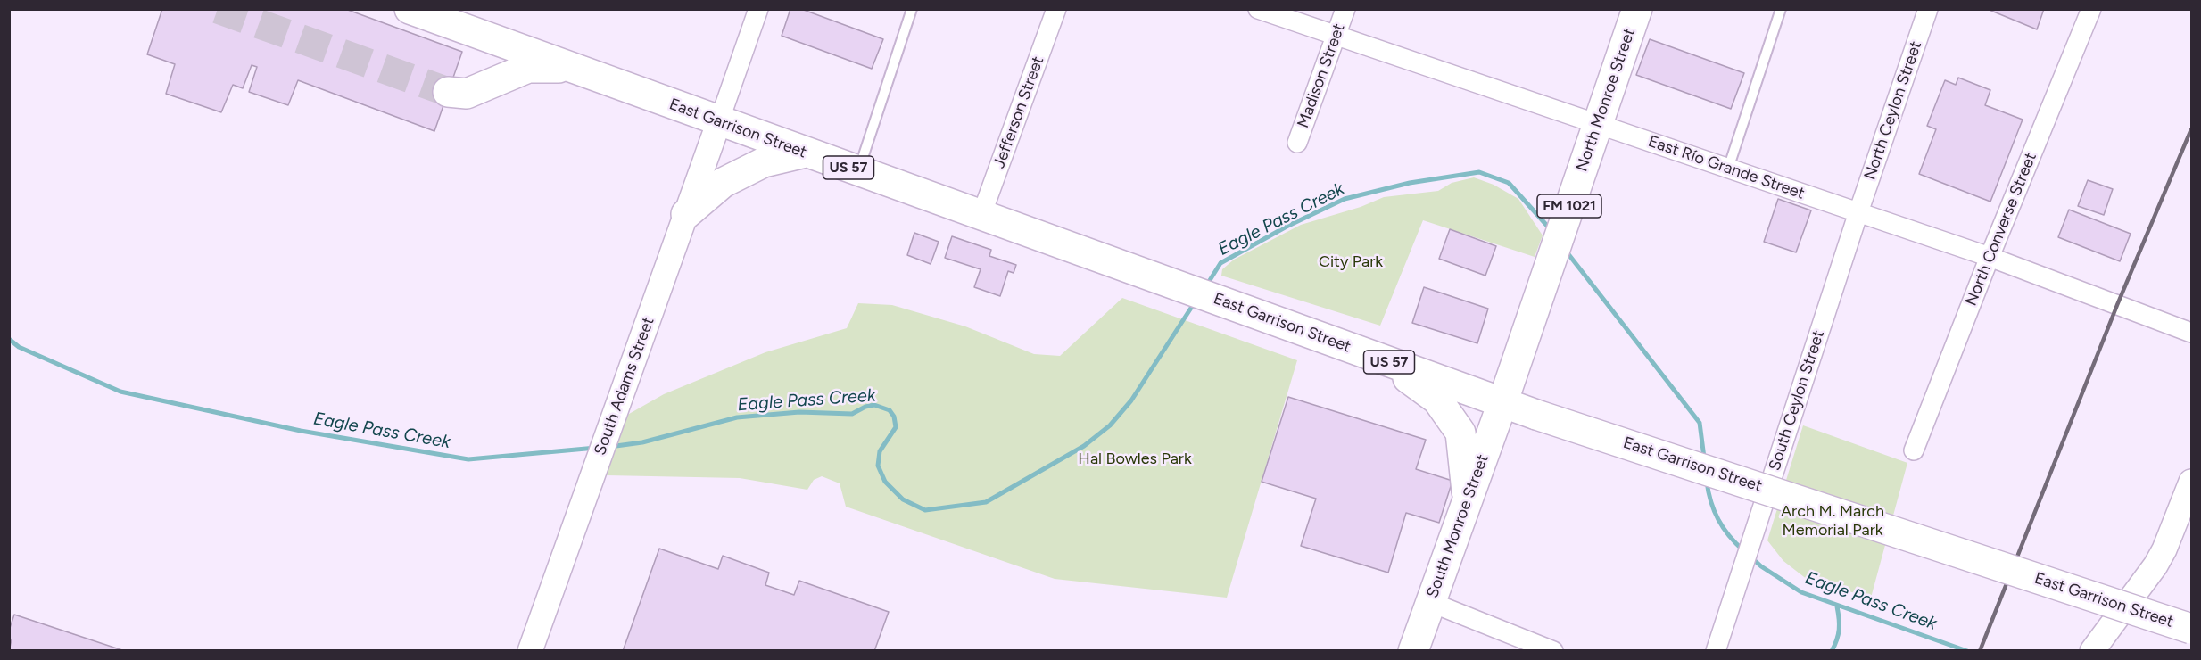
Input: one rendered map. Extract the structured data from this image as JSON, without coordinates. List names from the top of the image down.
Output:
{
  "streets": {
    "main road": [
      "North Monroe Street",
      "East Garrison Street",
      "US 57",
      "FM 1021",
      "South Monroe Street"
    ],
    "street": [
      "Madison Street",
      "North Ceylon Street",
      "Jefferson Street",
      "East Río Grande Street",
      "North Converse Street",
      "South Adams Street",
      "South Ceylon Street"
    ]
  },
  "crossings": [
    ["Madison Street", "East Río Grande Street"],
    ["North Monroe Street", "East Garrison Street"],
    ["North Monroe Street", "East Río Grande Street"],
    ["North Monroe Street", "South Monroe Street"],
    ["North Ceylon Street", "East Río Grande Street"],
    ["North Ceylon Street", "South Ceylon Street"],
    ["Jefferson Street", "East Garrison Street"],
    ["East Garrison Street", "US 57"],
    ["East Garrison Street", "South Adams Street"],
    ["East Garrison Street", "South Monroe Street"],
    ["East Río Grande Street", "North Converse Street"],
    ["East Río Grande Street", "South Ceylon Street"]
  ],
  "water": ["Eagle Pass Creek"],
  "parks": ["City Park", "Hal Bowles Park", "Arch M. March Memorial Park"]
}
